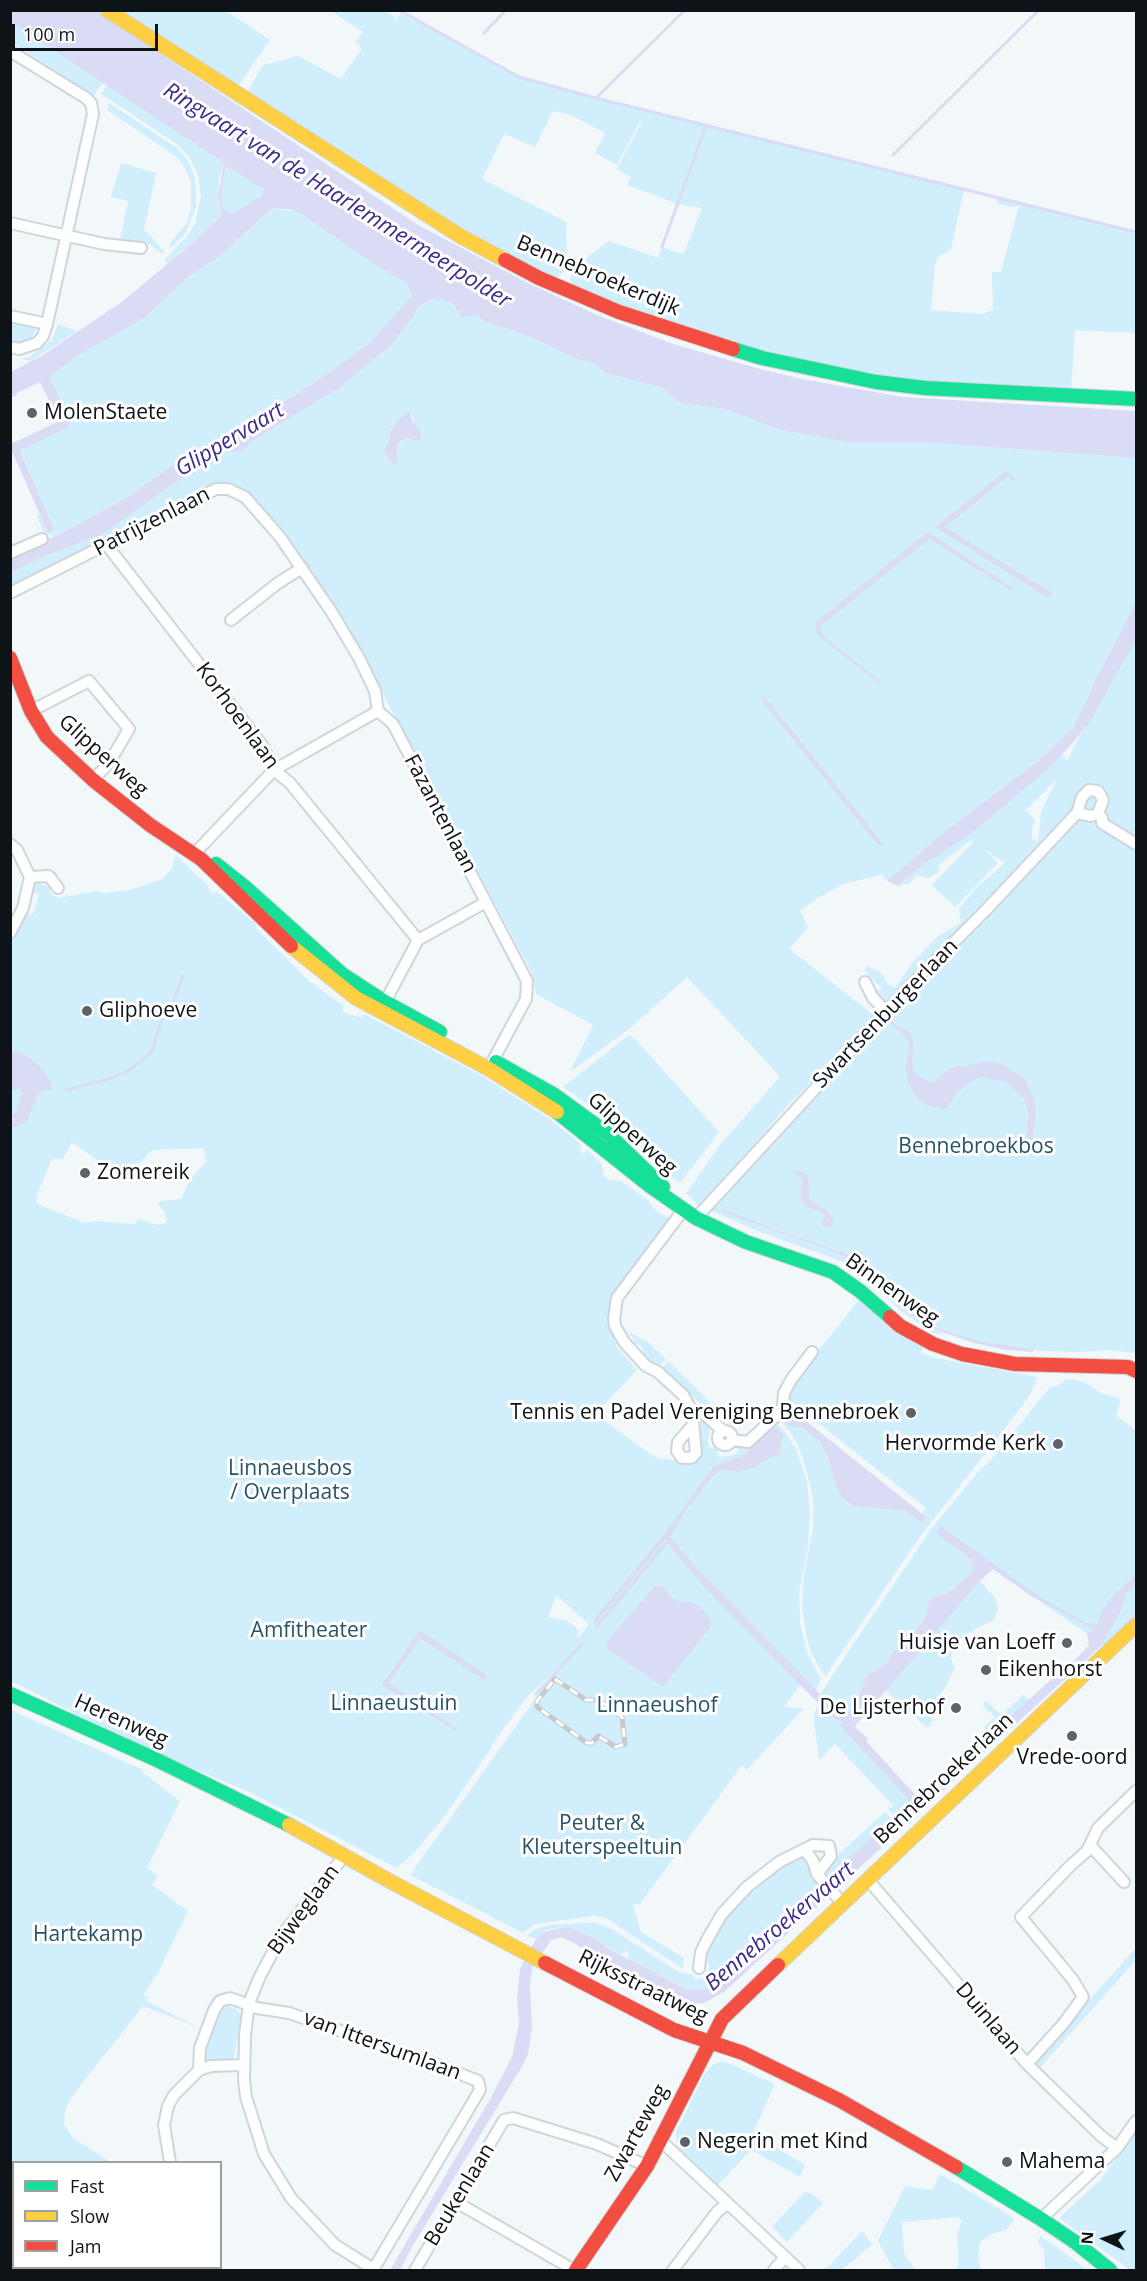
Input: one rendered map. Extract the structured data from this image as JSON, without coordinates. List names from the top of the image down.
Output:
{
  "streets": {
    "street": [
      "Bennebroekerdijk",
      "Patrijzenlaan",
      "Korhoenlaan",
      "Glipperweg",
      "Fazantenlaan",
      "Swartsenburgerlaan",
      "Binnenweg",
      "Herenweg",
      "Bennebroekerlaan",
      "Bijweglaan",
      "Rijksstraatweg",
      "Duinlaan",
      "van Ittersumlaan",
      "Zwarteweg",
      "Beukenlaan"
    ]
  },
  "crossings": [
    ["Patrijzenlaan", "Korhoenlaan"],
    ["Patrijzenlaan", "Fazantenlaan"],
    ["Glipperweg", "Fazantenlaan"],
    ["Glipperweg", "Binnenweg"],
    ["Swartsenburgerlaan", "Binnenweg"],
    ["Herenweg", "Rijksstraatweg"],
    ["Bennebroekerlaan", "Rijksstraatweg"],
    ["Bennebroekerlaan", "Duinlaan"],
    ["Bennebroekerlaan", "Zwarteweg"],
    ["Bijweglaan", "Rijksstraatweg"],
    ["Bijweglaan", "van Ittersumlaan"],
    ["Rijksstraatweg", "Zwarteweg"],
    ["Zwarteweg", "Beukenlaan"]
  ],
  "water": ["Ringvaart van de Haarlemmermeerpolder", "Glippervaart", "Bennebroekervaart"],
  "parks": [
    "Bennebroekbos",
    "Linnaeusbos / Overplaats",
    "Amfitheater",
    "Linnaeustuin",
    "Linnaeushof",
    "Peuter & Kleuterspeeltuin",
    "Hartekamp"
  ],
  "places": [
    "MolenStaete",
    "Gliphoeve",
    "Zomereik",
    "Tennis en Padel Vereniging Bennebroek",
    "Hervormde Kerk",
    "Huisje van Loeff",
    "Eikenhorst",
    "De Lijsterhof",
    "Vrede-oord",
    "Negerin met Kind",
    "Mahema"
  ],
  "legend": ["Fast", "Slow", "Jam"],
  "scale_bar": "100 m",
  "north": "left"
}
